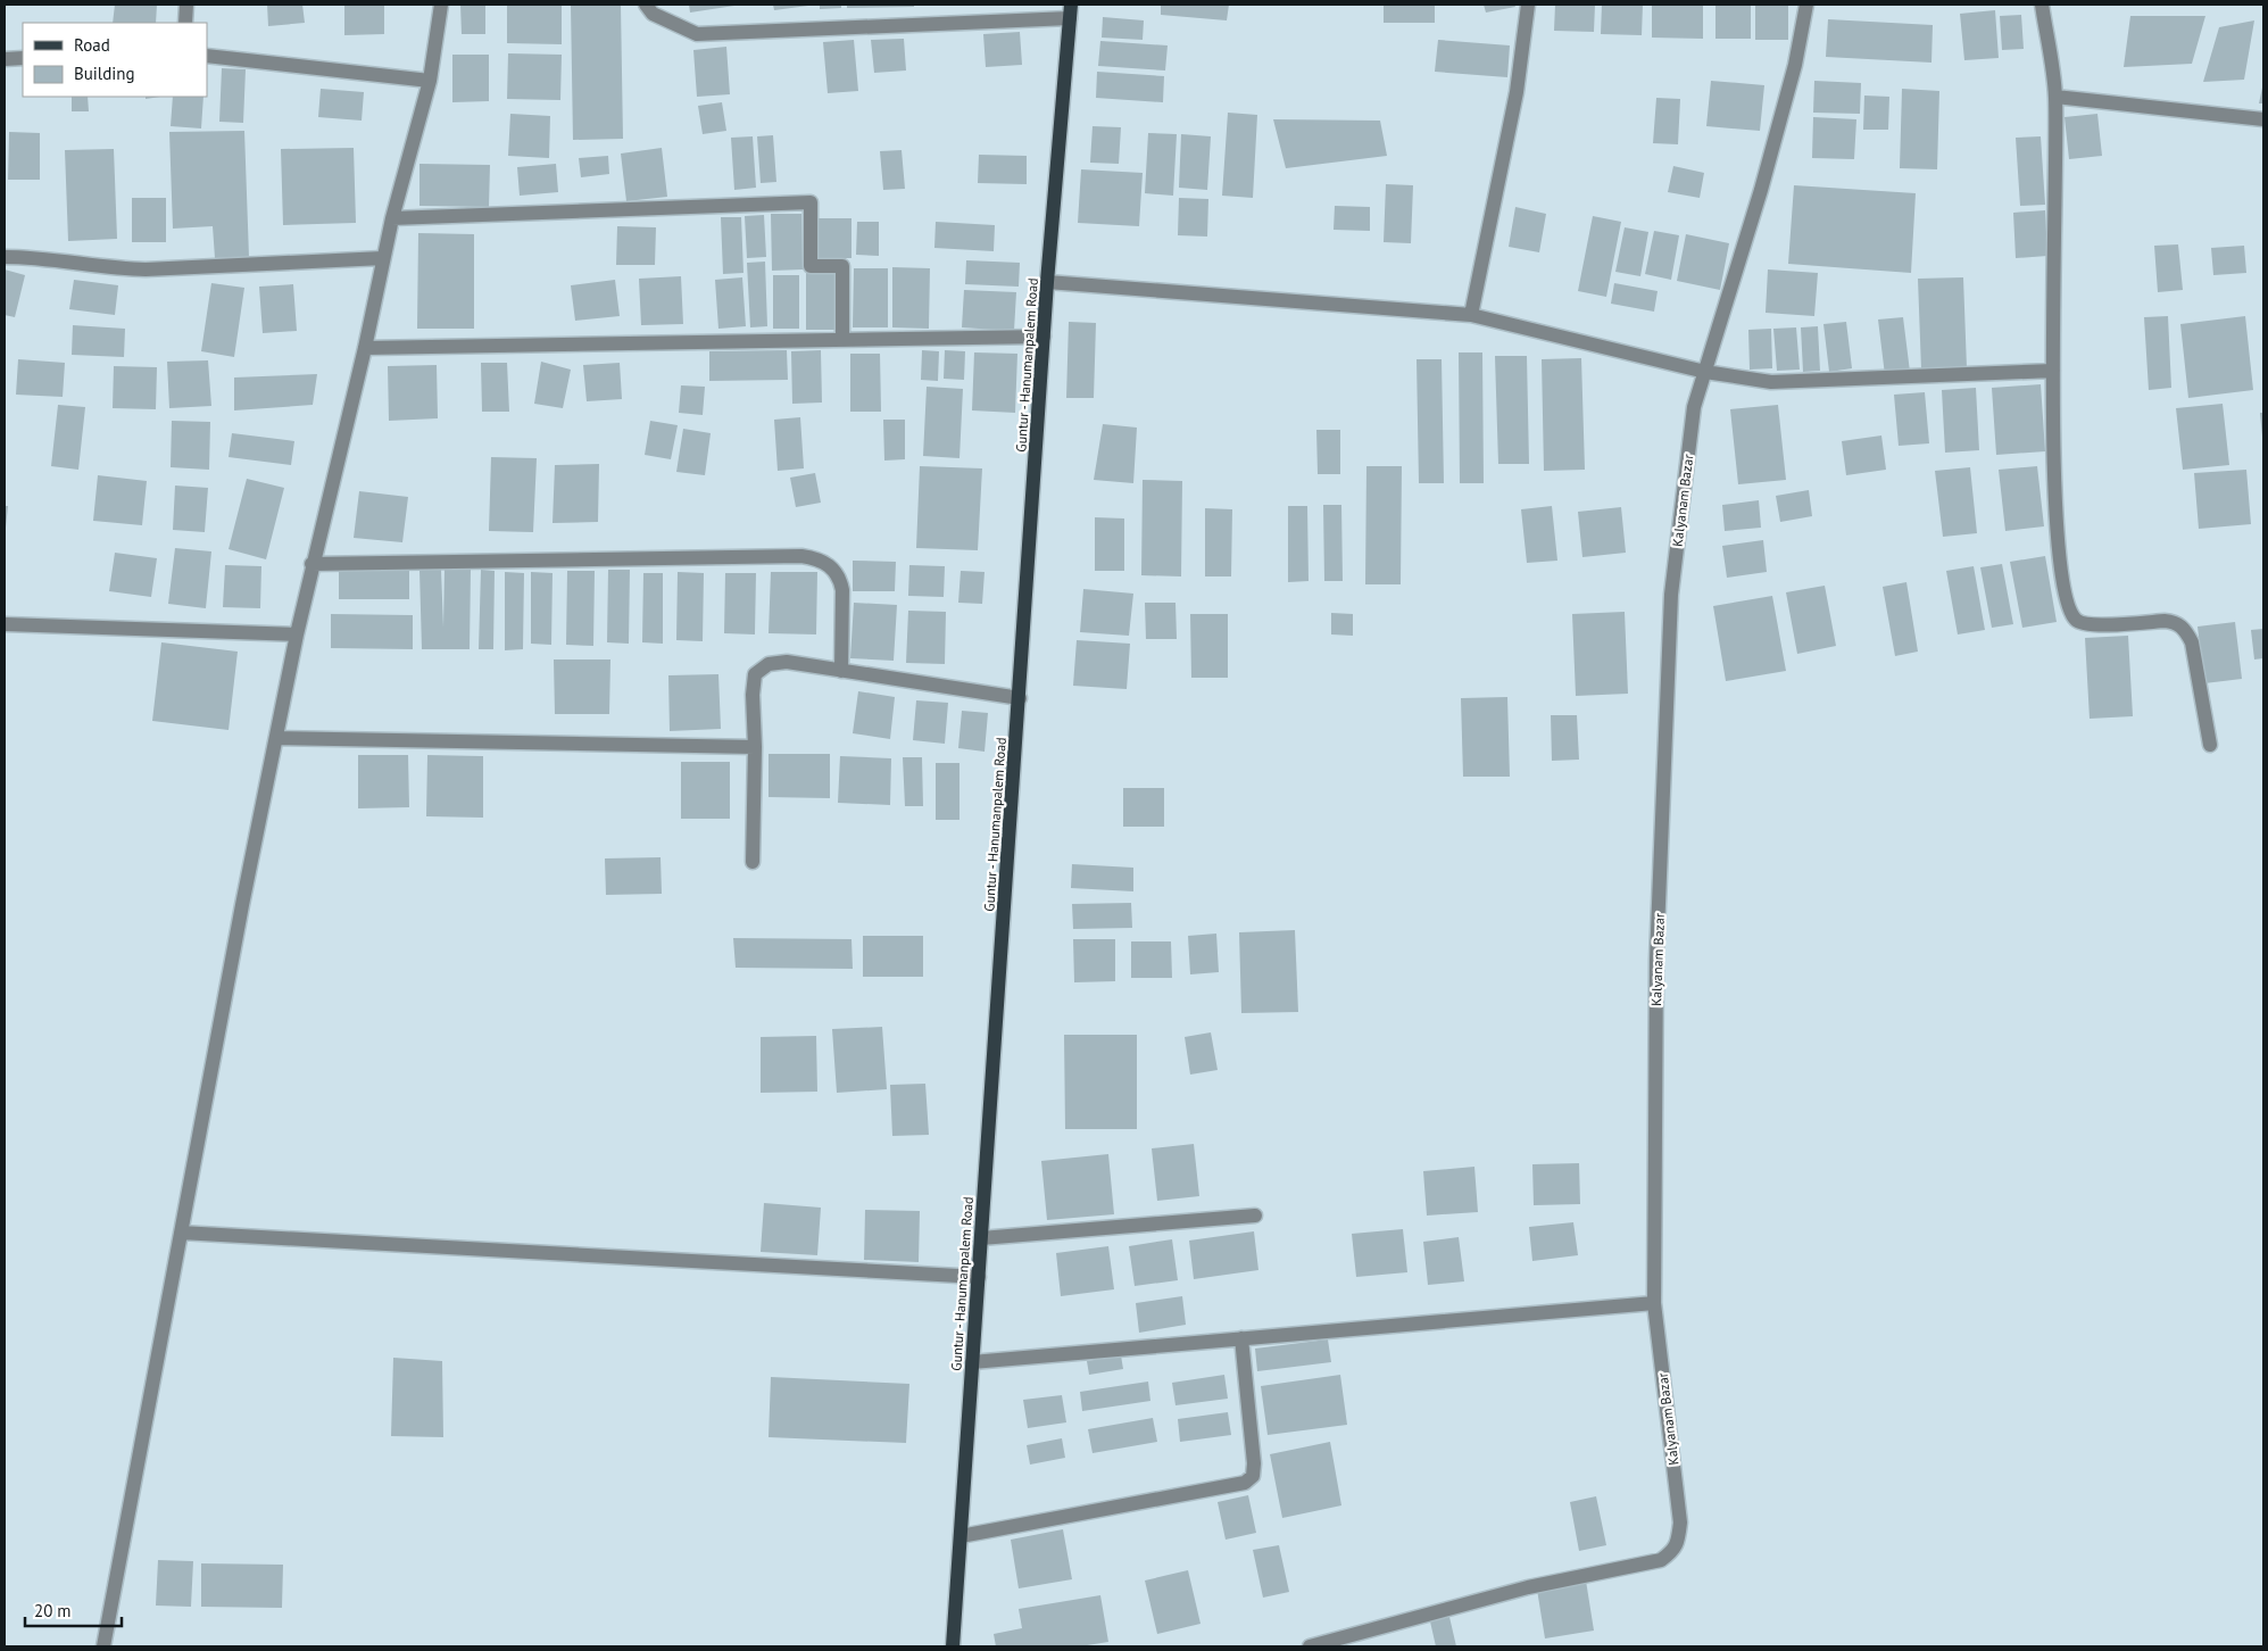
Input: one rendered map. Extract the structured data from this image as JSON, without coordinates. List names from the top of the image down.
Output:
{
  "streets": {
    "main road": ["Guntur - Hanumanpalem Road"],
    "street": ["Kalyanam Bazar"]
  },
  "legend": ["Road", "Building"],
  "scale_bar": "20 m"
}
